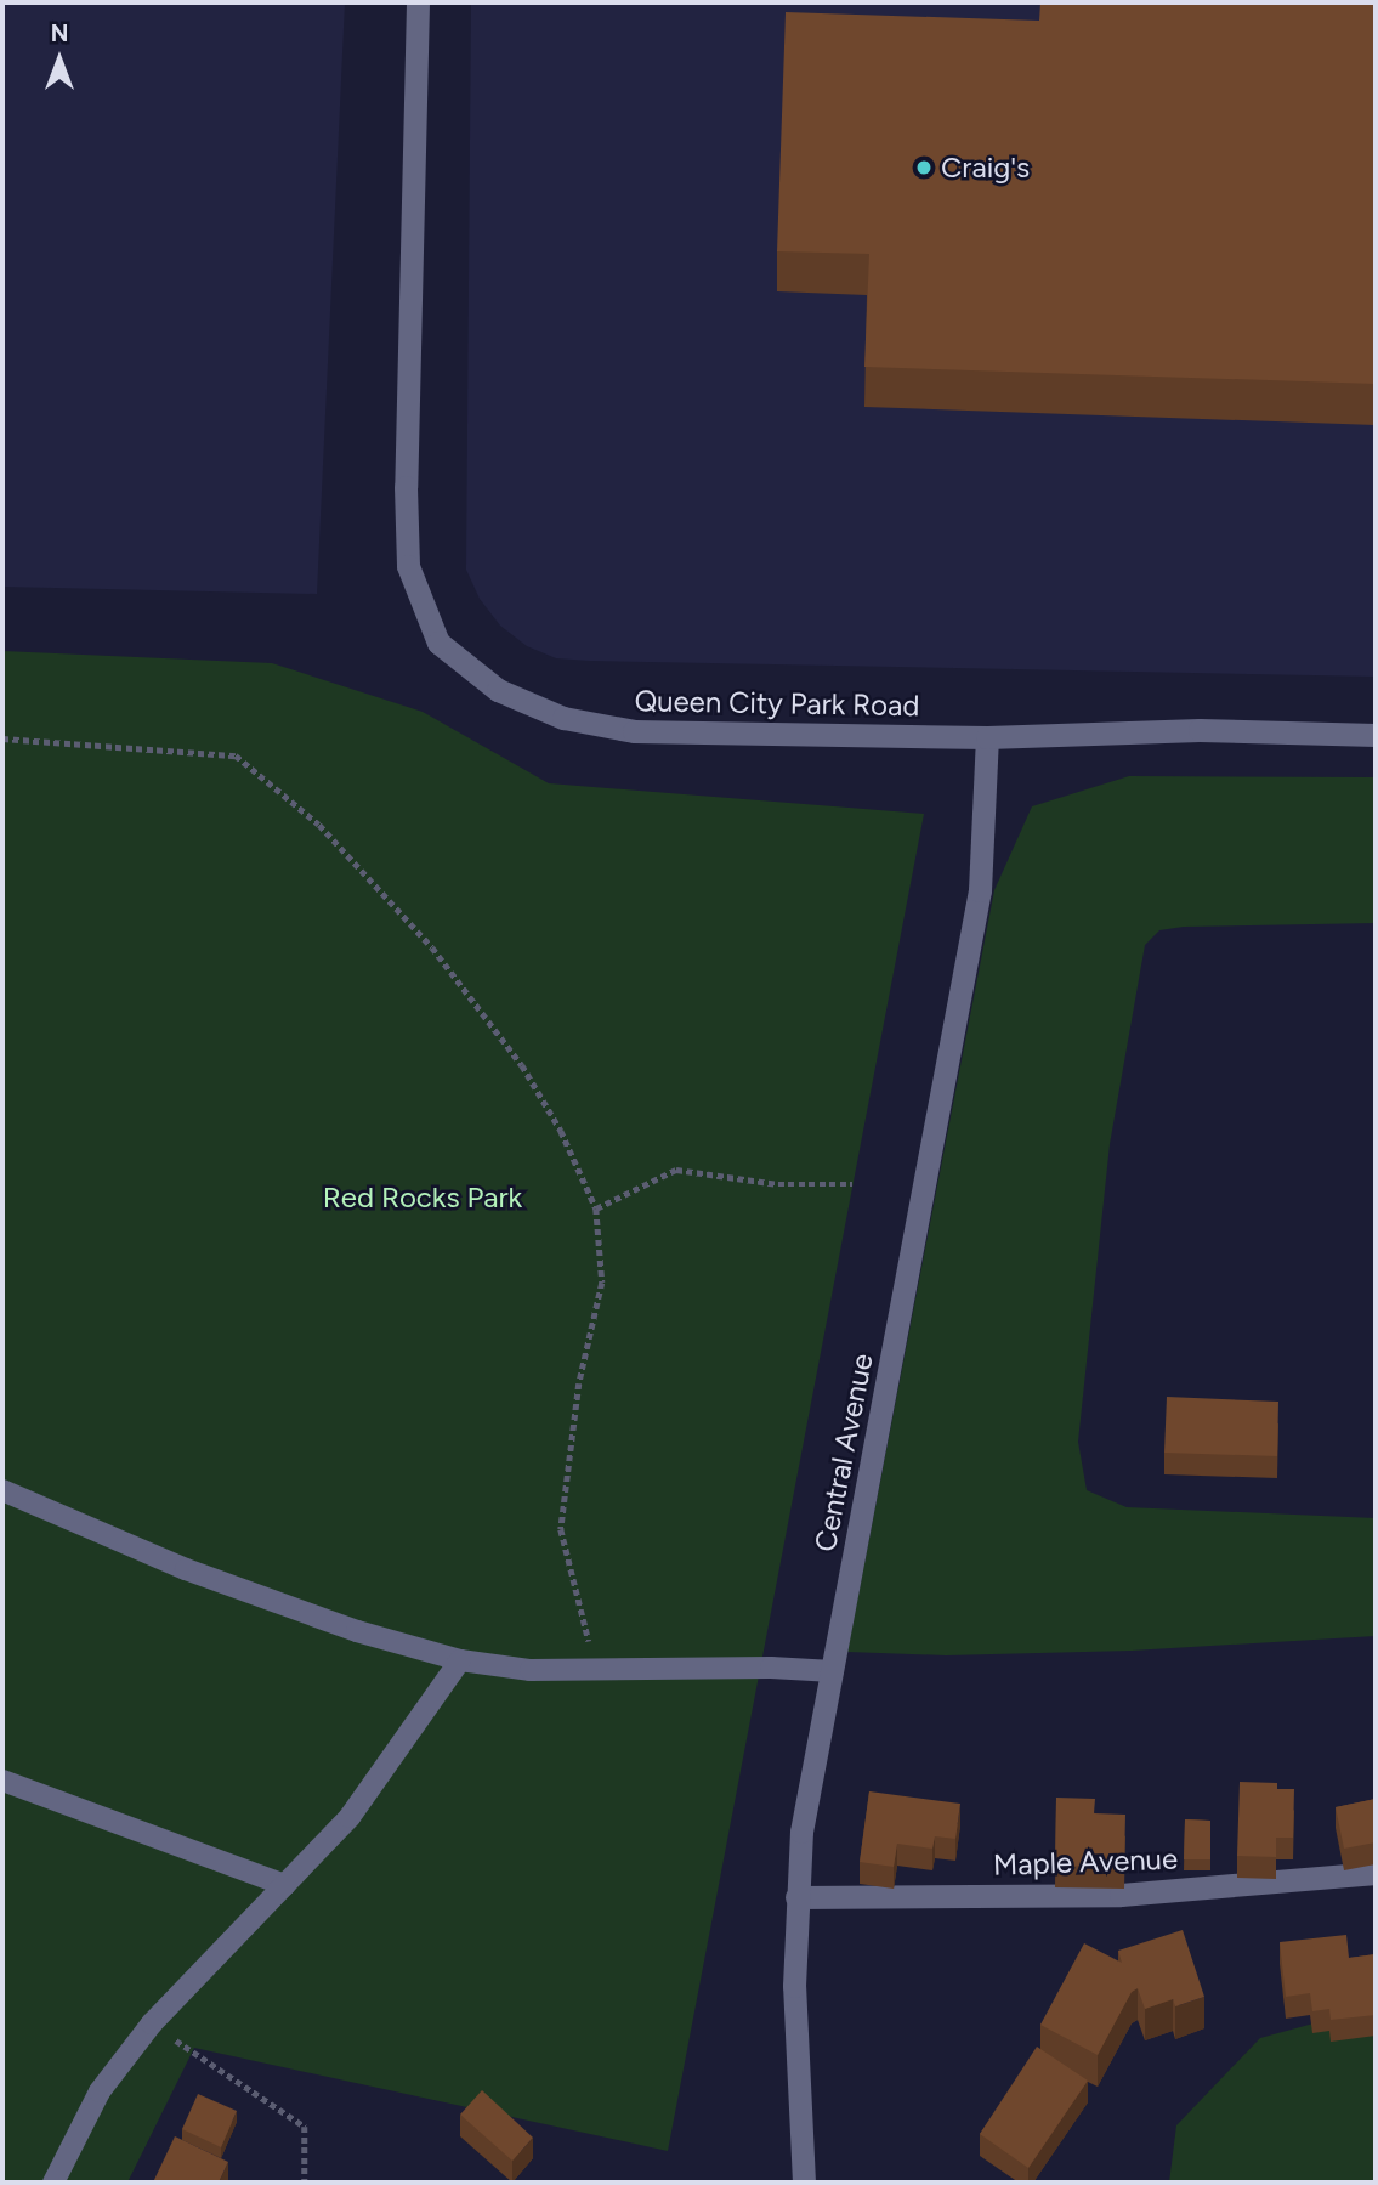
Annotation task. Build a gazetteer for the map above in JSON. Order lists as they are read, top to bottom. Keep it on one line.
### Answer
{"streets":{"street":["Queen City Park Road","Central Avenue","Maple Avenue"]},"crossings":[["Queen City Park Road","Central Avenue"],["Central Avenue","Maple Avenue"]],"parks":["Red Rocks Park"],"places":["Craig's"],"north":"top"}
